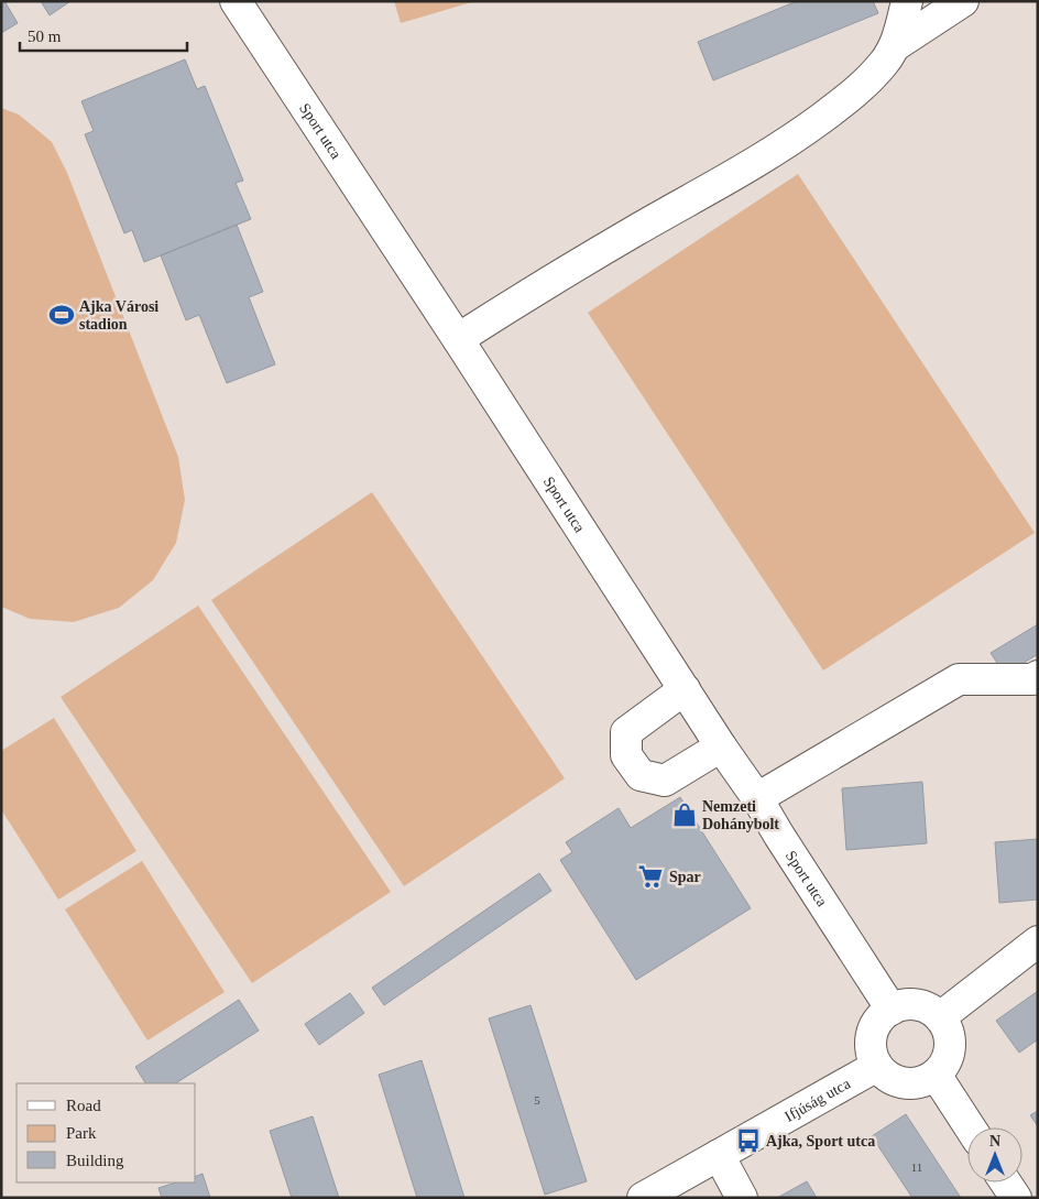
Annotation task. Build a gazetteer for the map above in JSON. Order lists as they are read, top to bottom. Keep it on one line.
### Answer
{"streets":{"street":["Sport utca","Ifjúság utca"]},"crossings":[["Sport utca","Ifjúság utca"]],"places":{"sports":["Ajka Városi stadion"],"shop":["Nemzeti Dohánybolt"],"supermarket":["Spar"],"bus stop":["Ajka, Sport utca"]},"house_numbers":["5","11"],"legend":["Road","Park","Building"],"scale_bar":"50 m","north":"top"}
